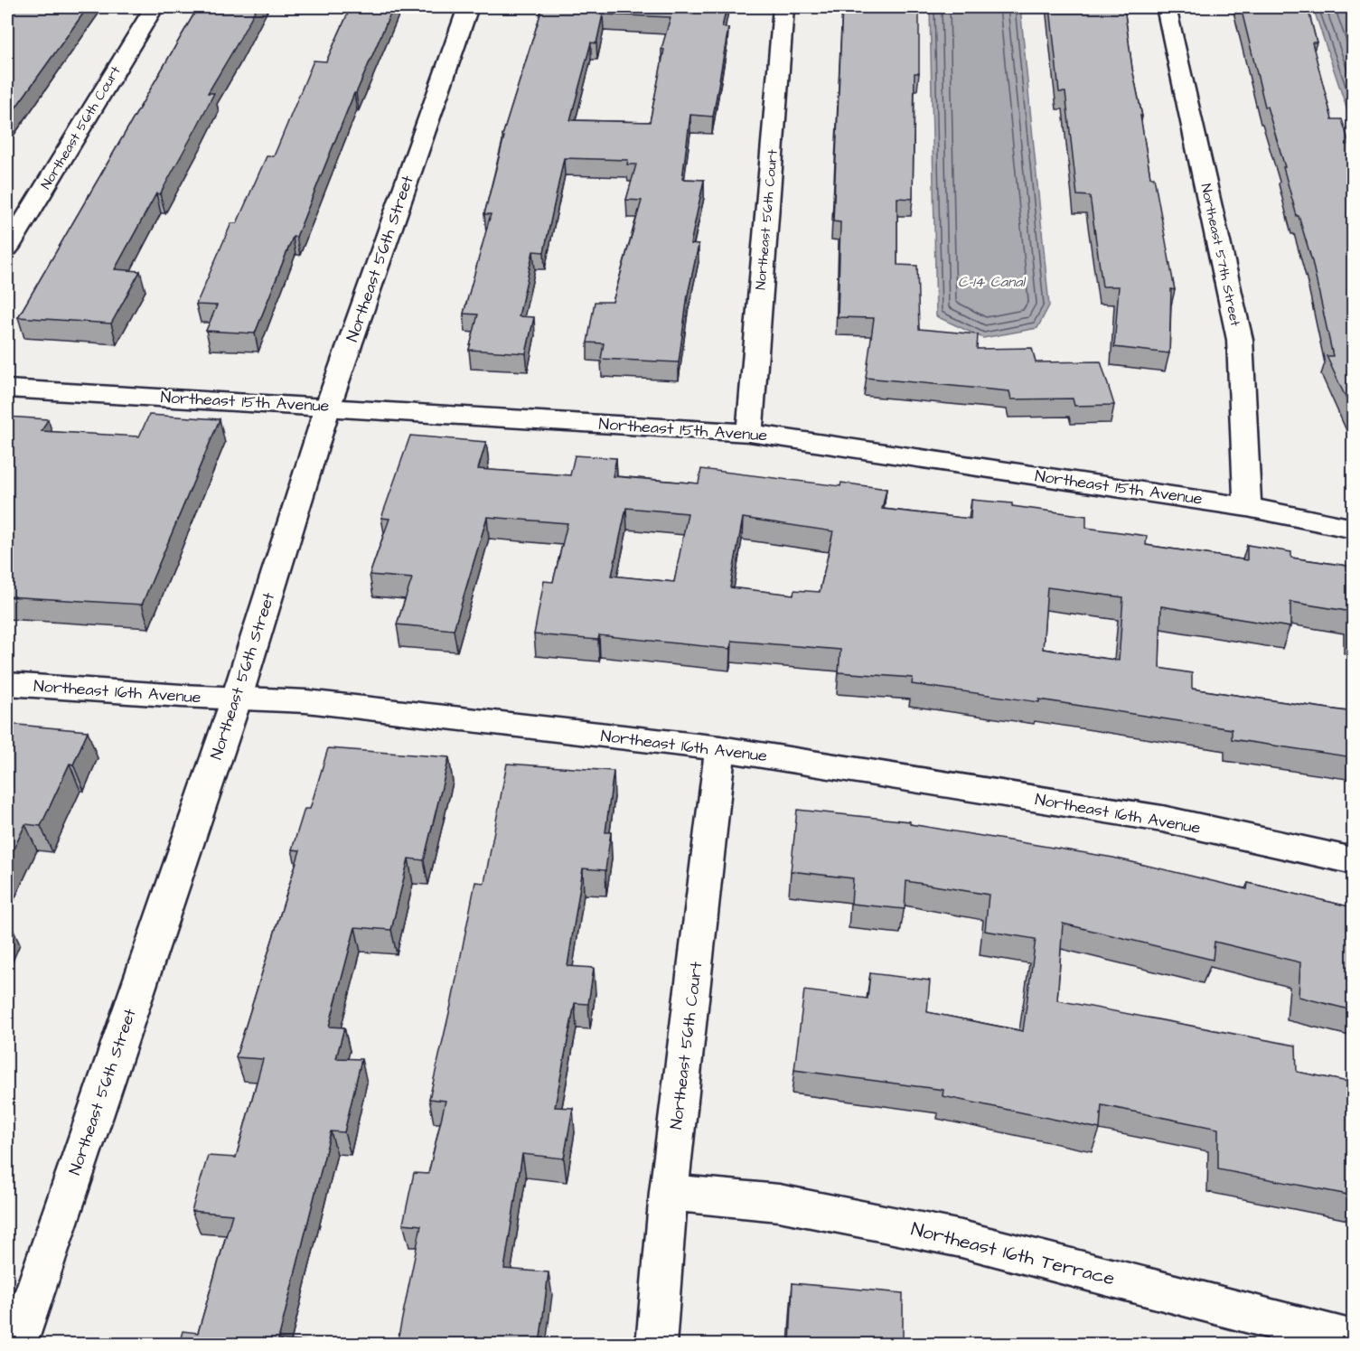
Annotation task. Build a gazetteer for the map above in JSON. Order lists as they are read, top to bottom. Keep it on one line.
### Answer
{"streets":{"street":["Northeast 56th Court","Northeast 57th Street","Northeast 56th Street","Northeast 15th Avenue","Northeast 16th Avenue","Northeast 16th Terrace"]},"crossings":[["Northeast 56th Court","Northeast 15th Avenue"],["Northeast 56th Court","Northeast 16th Avenue"],["Northeast 56th Court","Northeast 16th Terrace"],["Northeast 57th Street","Northeast 15th Avenue"],["Northeast 56th Street","Northeast 15th Avenue"],["Northeast 56th Street","Northeast 16th Avenue"]],"water":["C-14 Canal"]}
